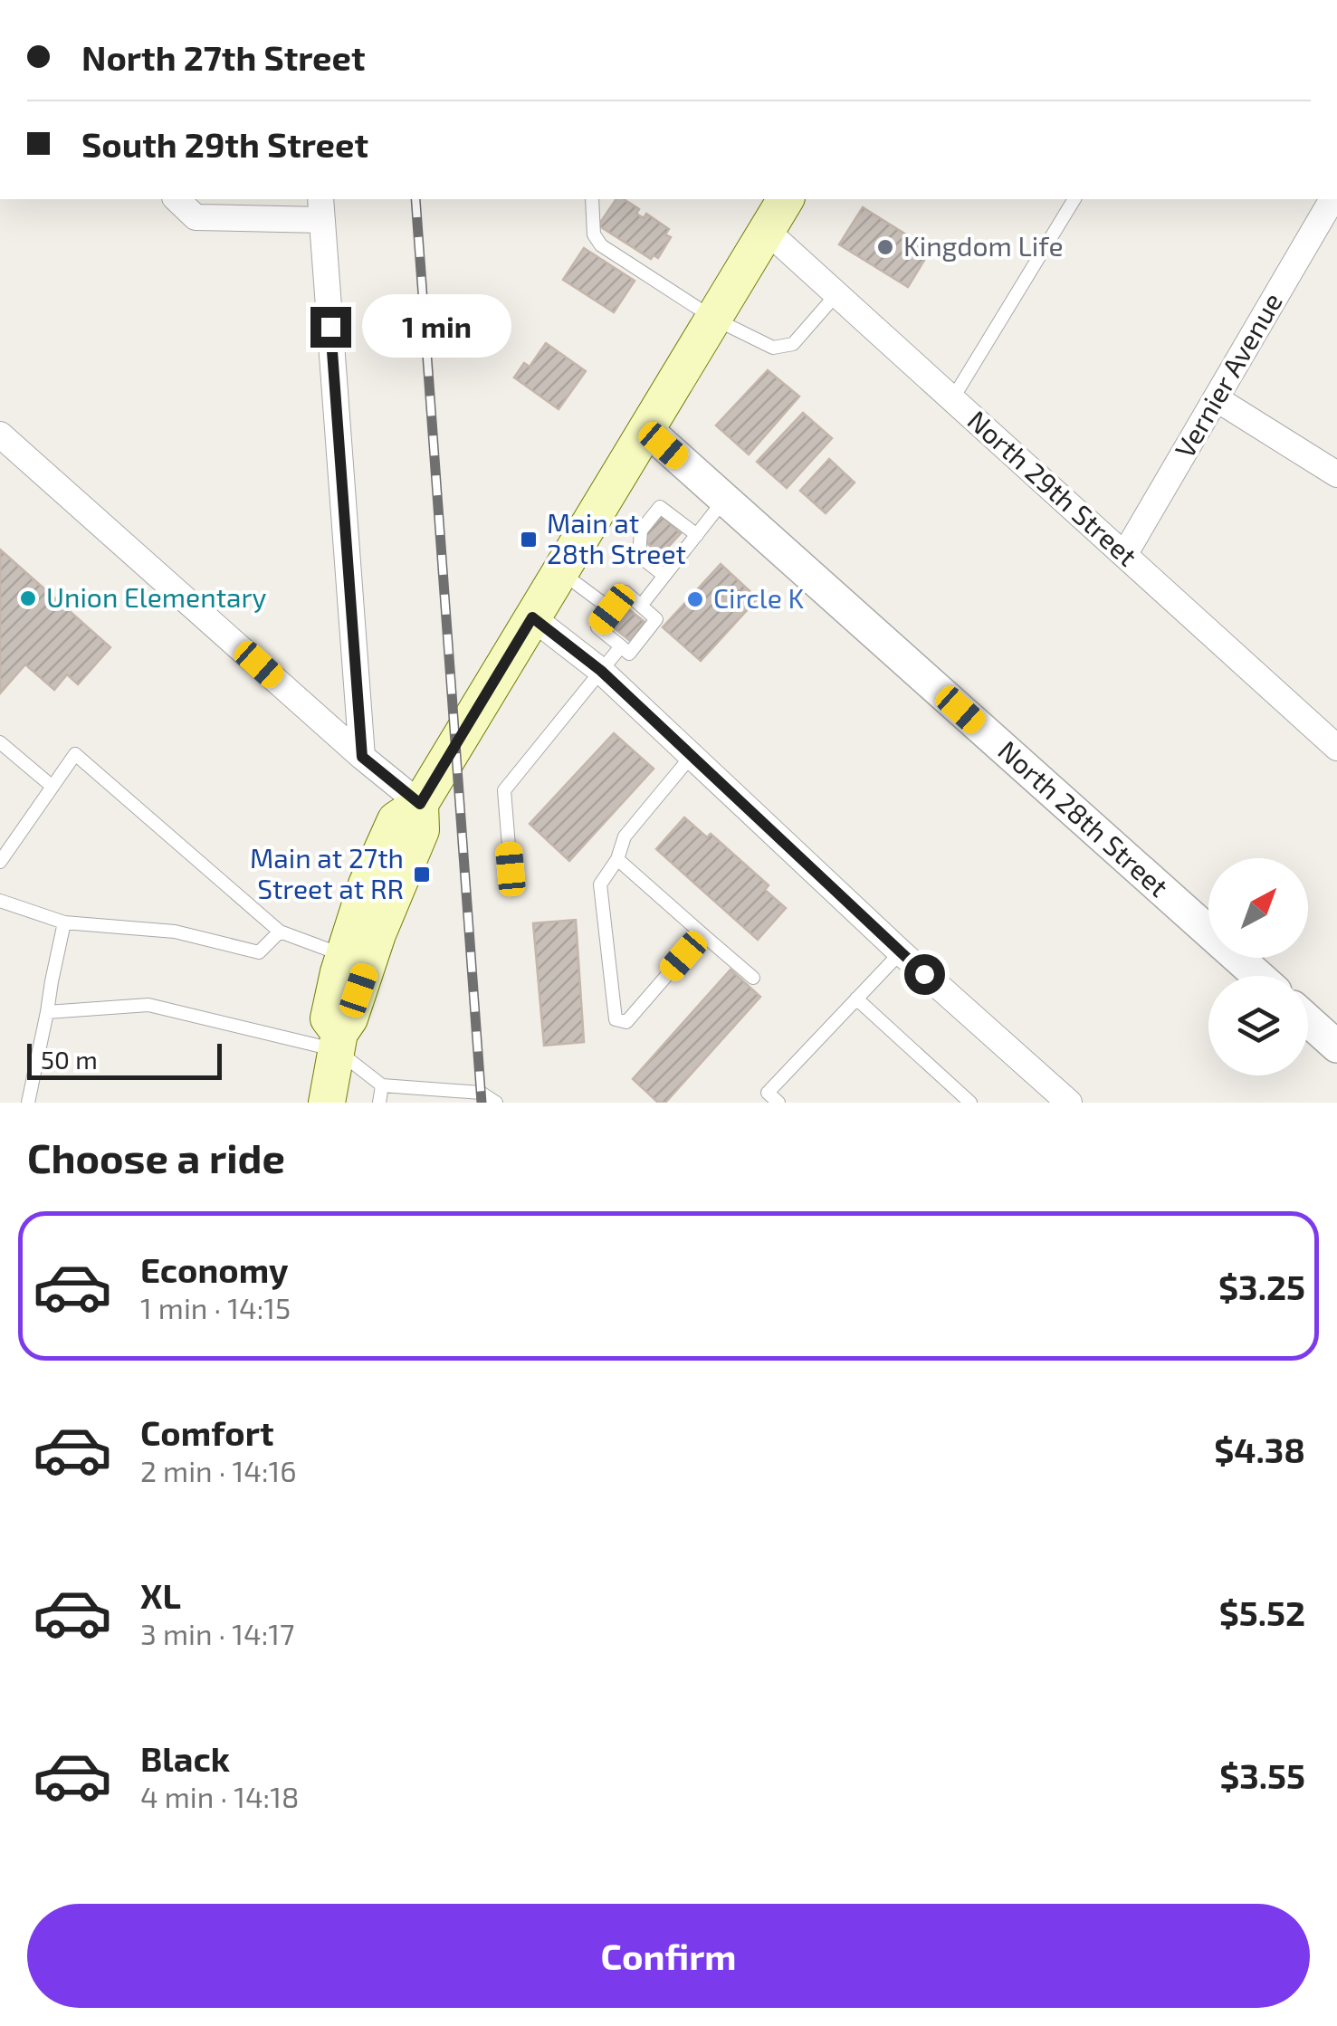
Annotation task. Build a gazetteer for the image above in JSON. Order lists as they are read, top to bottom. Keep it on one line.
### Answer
{"streets":{"street":["Vernier Avenue","North 29th Street","North 28th Street"]},"crossings":[["Vernier Avenue","North 29th Street"]],"places":{"other":["Kingdom Life","Union Elementary","Circle K"],"transit":["Main at 28th Street","Main at 27th Street at RR"]},"scale_bar":"50 m","north":"top right","page":{"banner":["North 27th Street","South 29th Street"],"bubble":"1 min","scale":"50 m","heading":"Choose a ride","list":[{"name":"Economy","note":"1 min · 14:15","value":"$3.25"},{"name":"Comfort","note":"2 min · 14:16","value":"$4.38"},{"name":"XL","note":"3 min · 14:17","value":"$5.52"},{"name":"Black","note":"4 min · 14:18","value":"$3.55"}],"buttons":"Confirm"}}
